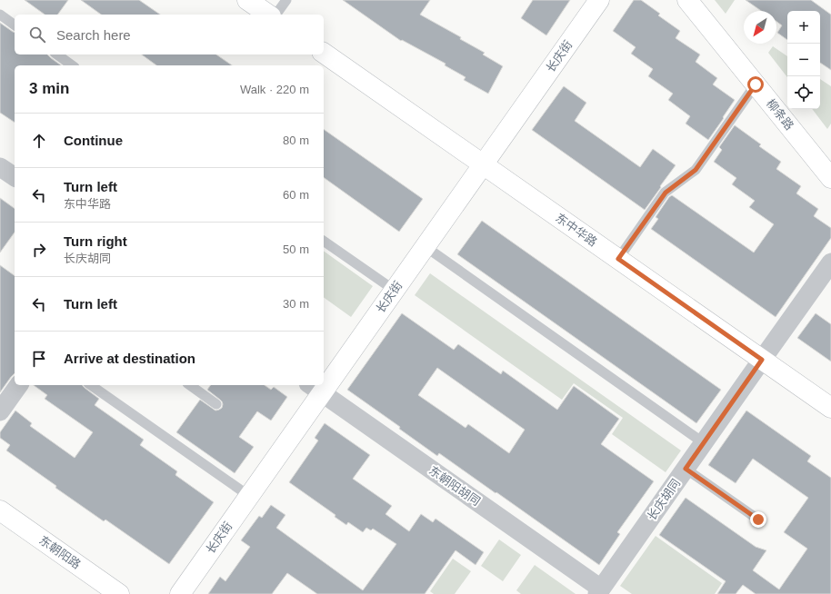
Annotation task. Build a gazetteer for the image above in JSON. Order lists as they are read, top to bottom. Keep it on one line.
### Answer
{"streets":{"street":["长庆街","柳条路","东中华路","东朝阳胡同","长庆胡同","东朝阳路"]},"crossings":[["长庆街","东中华路"],["长庆街","东朝阳胡同"],["东中华路","长庆胡同"],["东朝阳胡同","长庆胡同"]],"north":"bottom left","page":{"map_buttons":["+","−"],"search":"Search here","heading":["3 min","Walk · 220 m"],"list":[["Continue","80 m"],["Turn left","东中华路","60 m"],["Turn right","长庆胡同","50 m"],["Turn left","30 m"],"Arrive at destination"]}}
